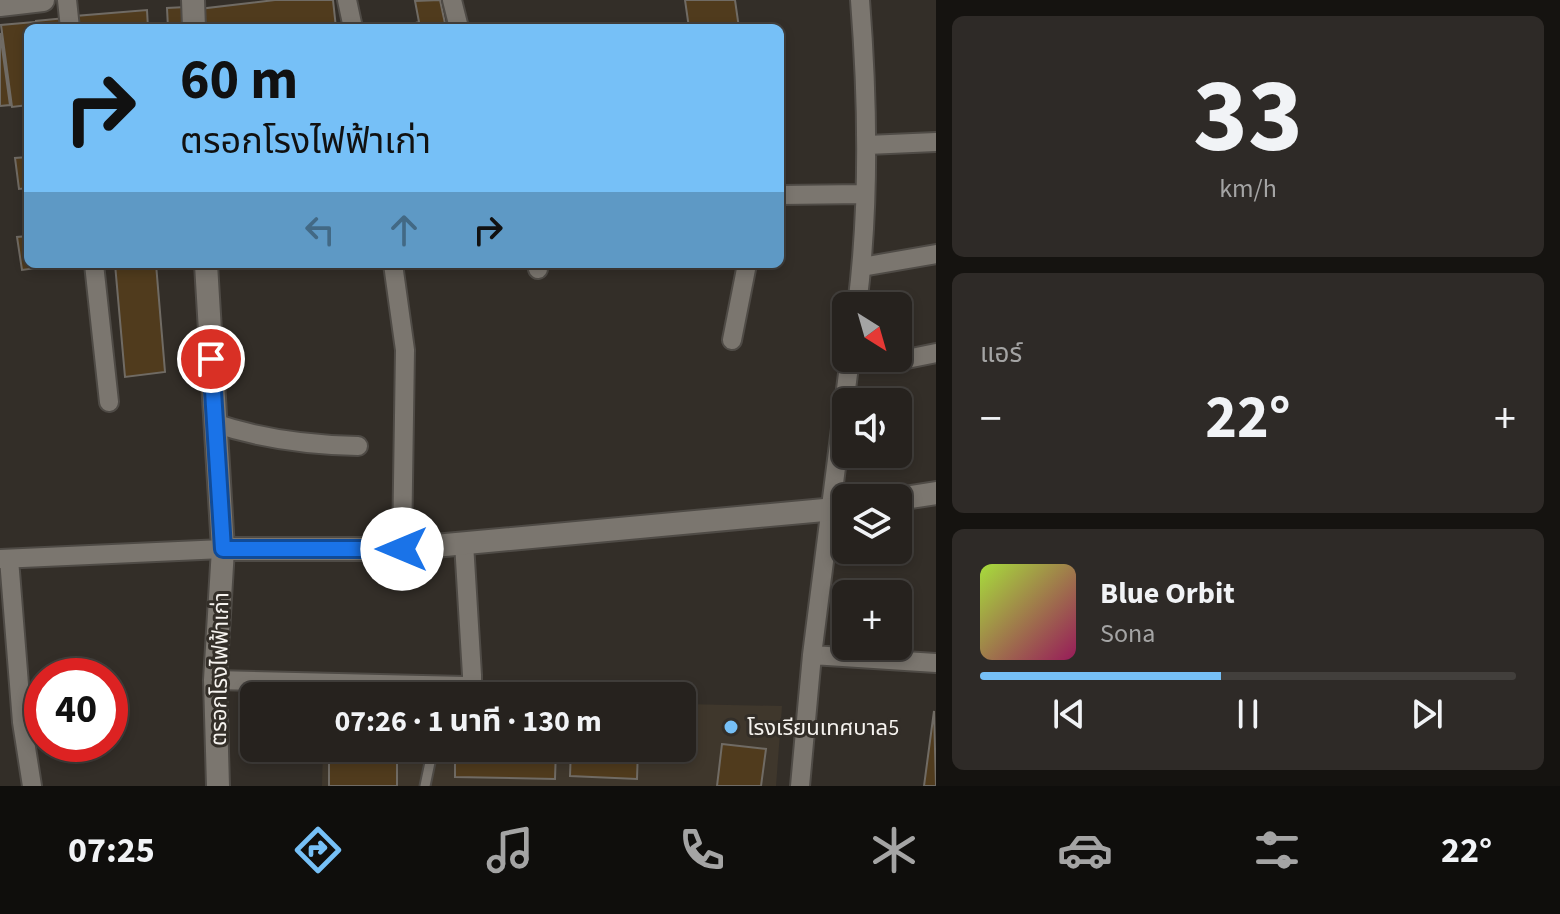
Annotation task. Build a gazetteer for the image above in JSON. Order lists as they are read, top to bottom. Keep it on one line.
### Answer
{"streets":{"street":["ตรอกโรงไฟฟ้าเก่า"]},"places":["โรงเรียนเทศบาล5"],"north":"bottom right","page":{"tile":[["33","km/h"],"แอร์"],"turn":["60 m","ตรอกโรงไฟฟ้าเก่า"],"map_buttons":"+","heat":["−","22°","+"],"song":["Blue Orbit","Sona"],"limit":"40","trip":"07:26 · 1 นาที · 130 m","tabs":["07:25","22°"]}}
